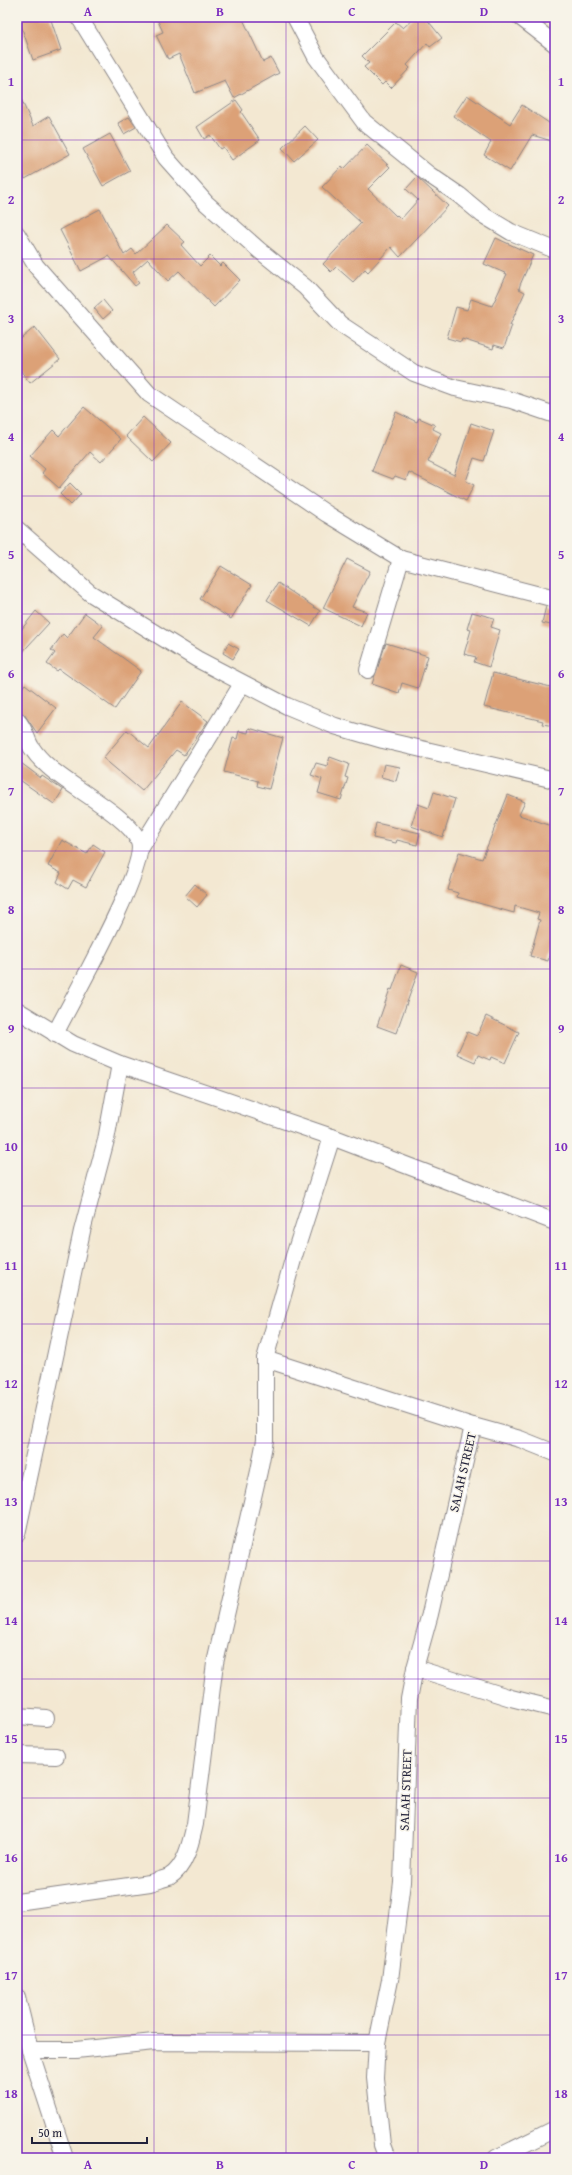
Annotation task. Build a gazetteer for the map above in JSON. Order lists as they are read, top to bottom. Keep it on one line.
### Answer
{"streets":{"street":["SALAH STREET"]},"scale_bar":"50 m","grid":{"columns":["A","B","C","D"],"rows":["1","2","3","4","5","6","7","8","9","10","11","12","13","14","15","16","17","18"]}}
